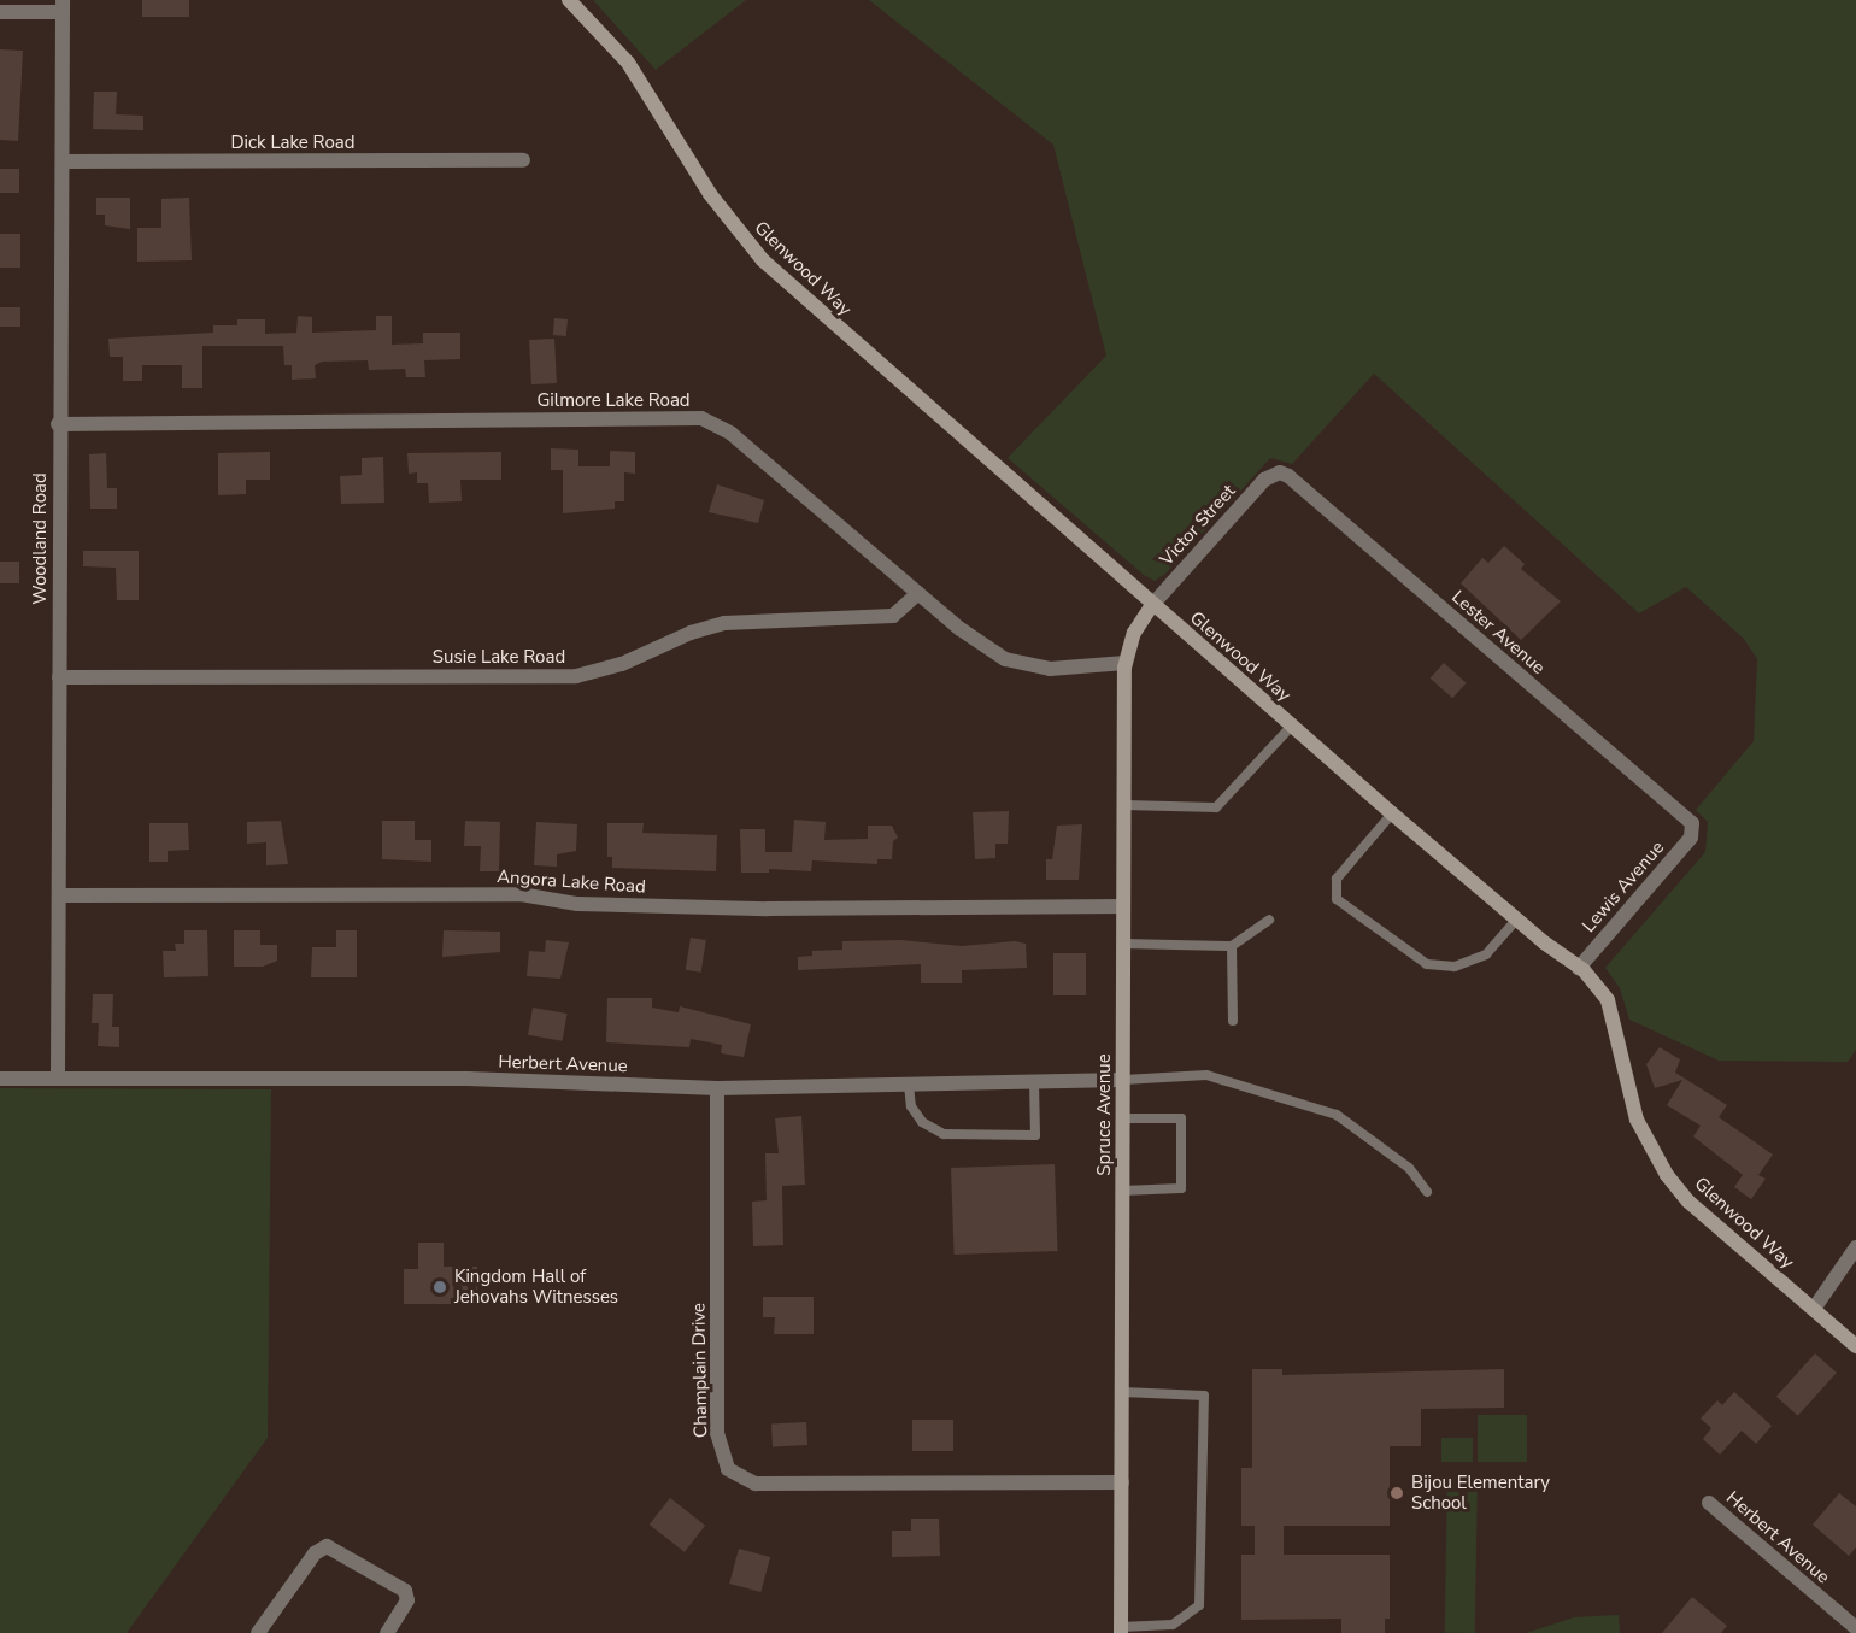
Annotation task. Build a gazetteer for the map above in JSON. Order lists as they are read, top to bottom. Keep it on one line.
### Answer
{"streets":{"street":["Dick Lake Road","Glenwood Way","Gilmore Lake Road","Victor Street","Woodland Road","Lester Avenue","Susie Lake Road","Angora Lake Road","Lewis Avenue","Herbert Avenue","Spruce Avenue","Champlain Drive"]},"crossings":[["Dick Lake Road","Woodland Road"],["Glenwood Way","Victor Street"],["Glenwood Way","Lewis Avenue"],["Glenwood Way","Spruce Avenue"],["Gilmore Lake Road","Woodland Road"],["Gilmore Lake Road","Susie Lake Road"],["Gilmore Lake Road","Spruce Avenue"],["Victor Street","Lester Avenue"],["Victor Street","Spruce Avenue"],["Woodland Road","Susie Lake Road"],["Woodland Road","Angora Lake Road"],["Woodland Road","Herbert Avenue"],["Lester Avenue","Lewis Avenue"],["Angora Lake Road","Spruce Avenue"],["Herbert Avenue","Spruce Avenue"],["Herbert Avenue","Champlain Drive"],["Spruce Avenue","Champlain Drive"]],"places":["Kingdom Hall of Jehovahs Witnesses","Bijou Elementary School"]}
